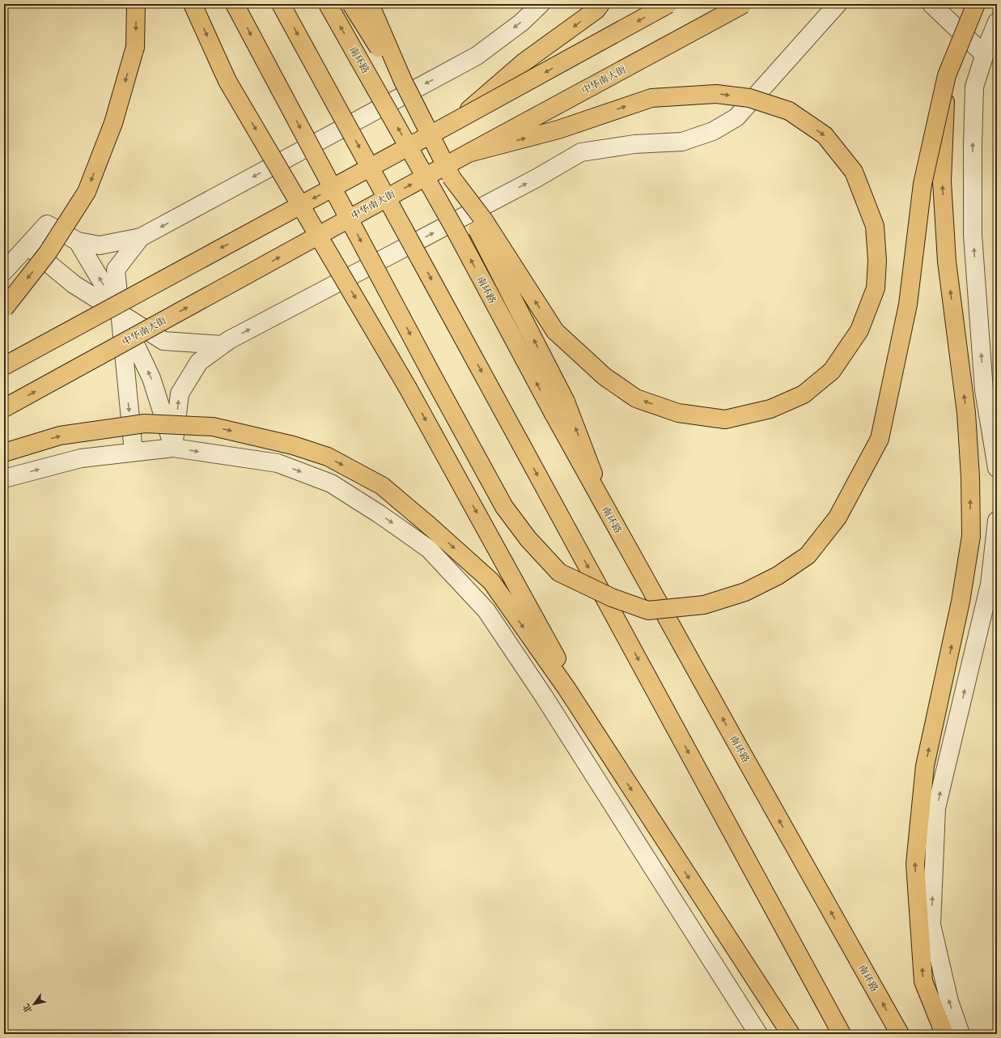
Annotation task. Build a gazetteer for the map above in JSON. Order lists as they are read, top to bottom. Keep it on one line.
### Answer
{"streets":{"main road":["南环路","中华南大街"]},"north":"bottom left"}
